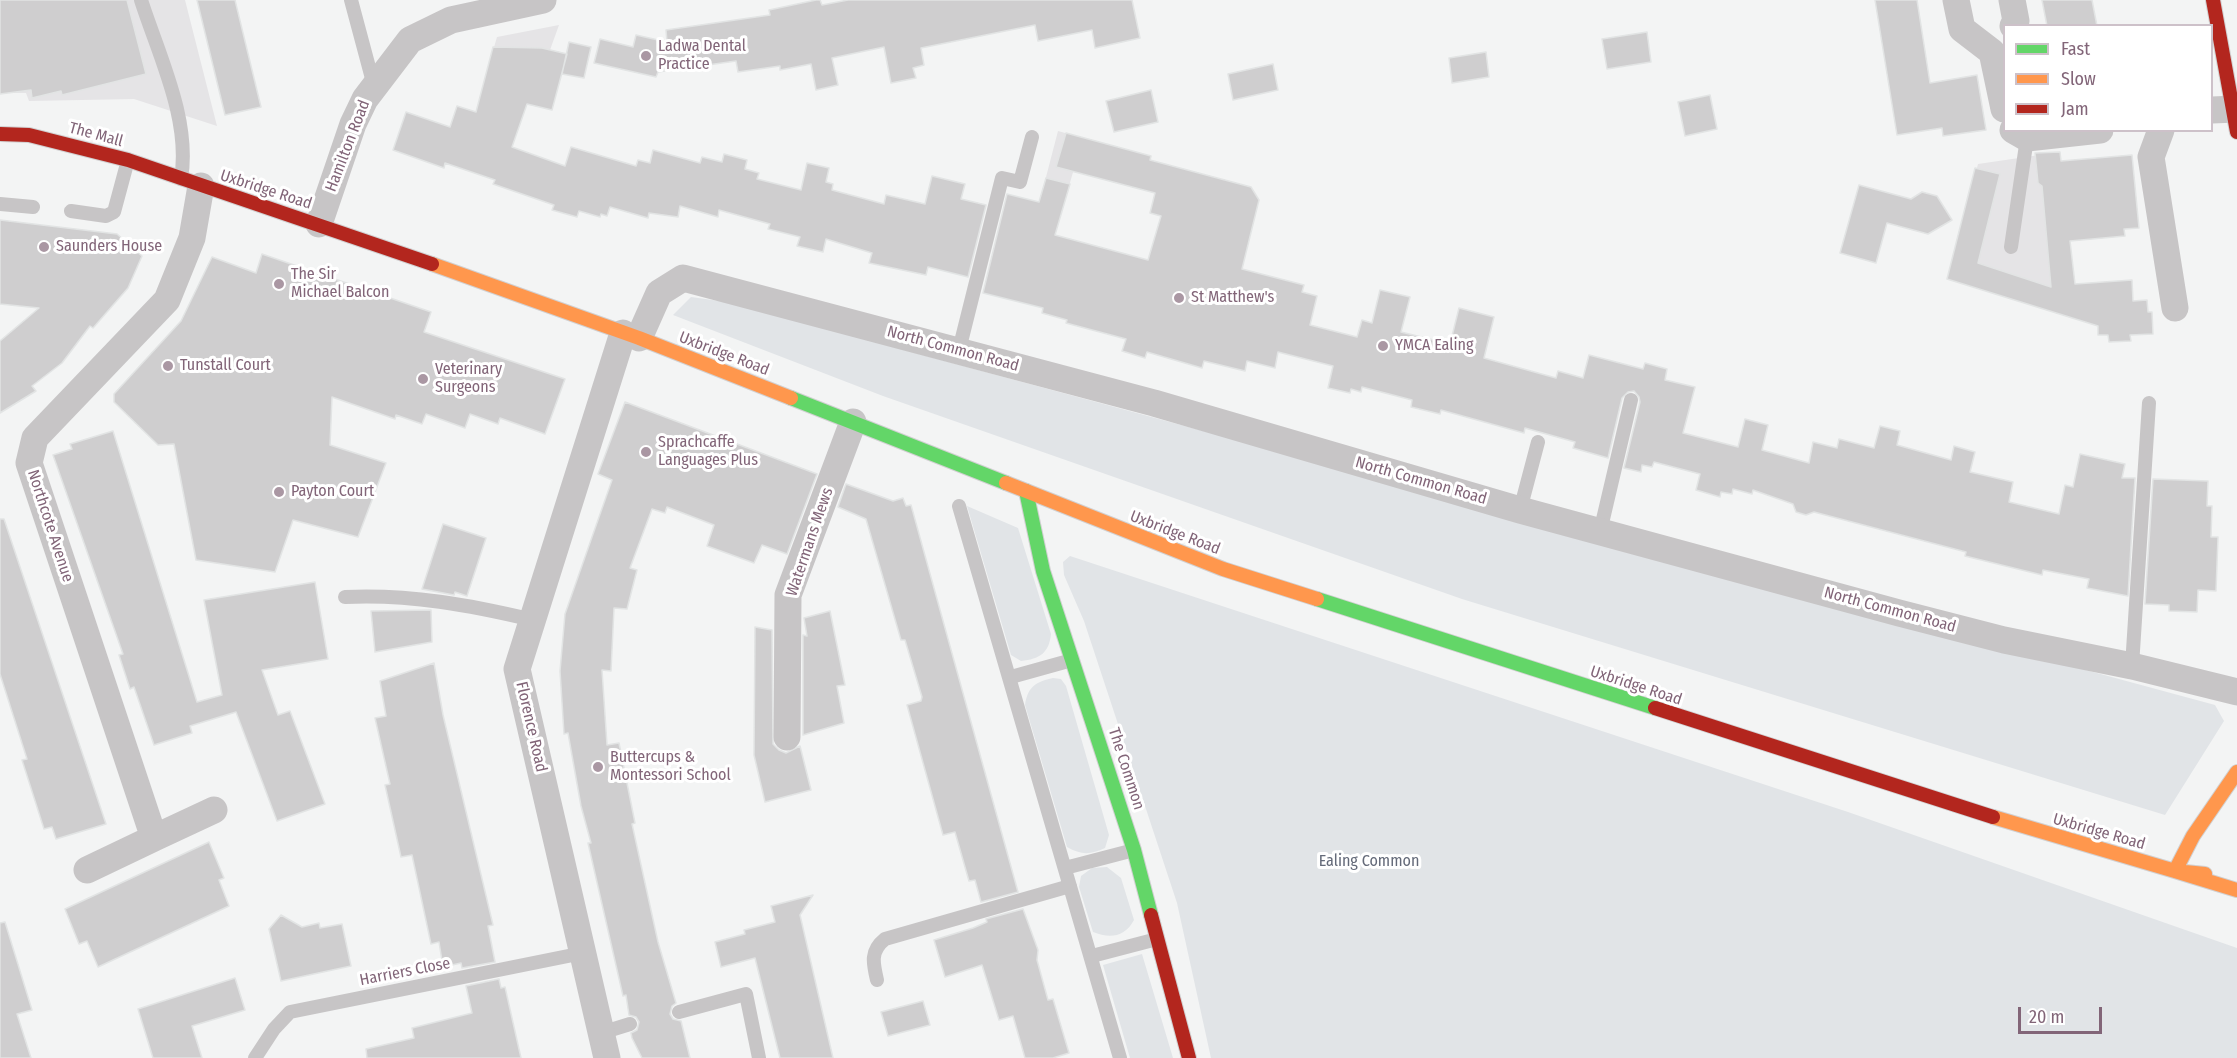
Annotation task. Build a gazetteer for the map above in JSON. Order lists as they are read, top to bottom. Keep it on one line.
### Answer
{"streets":{"main road":["The Mall","Uxbridge Road","The Common"],"street":["Hamilton Road","North Common Road","Northcote Avenue","Watermans Mews","Florence Road"],"lane":["Harriers Close"]},"crossings":[["The Mall","Uxbridge Road"],["The Mall","Northcote Avenue"],["Hamilton Road","Uxbridge Road"],["Uxbridge Road","North Common Road"],["Uxbridge Road","Northcote Avenue"],["Uxbridge Road","Watermans Mews"],["Uxbridge Road","Florence Road"],["Uxbridge Road","The Common"],["North Common Road","Florence Road"],["Florence Road","Harriers Close"]],"parks":["Ealing Common"],"places":["Ladwa Dental Practice","Saunders House","The Sir Michael Balcon","St Matthew's","YMCA Ealing","Tunstall Court","Veterinary Surgeons","Sprachcaffe Languages Plus","Payton Court","Buttercups & Montessori School"],"legend":["Fast","Slow","Jam"],"scale_bar":"20 m"}
